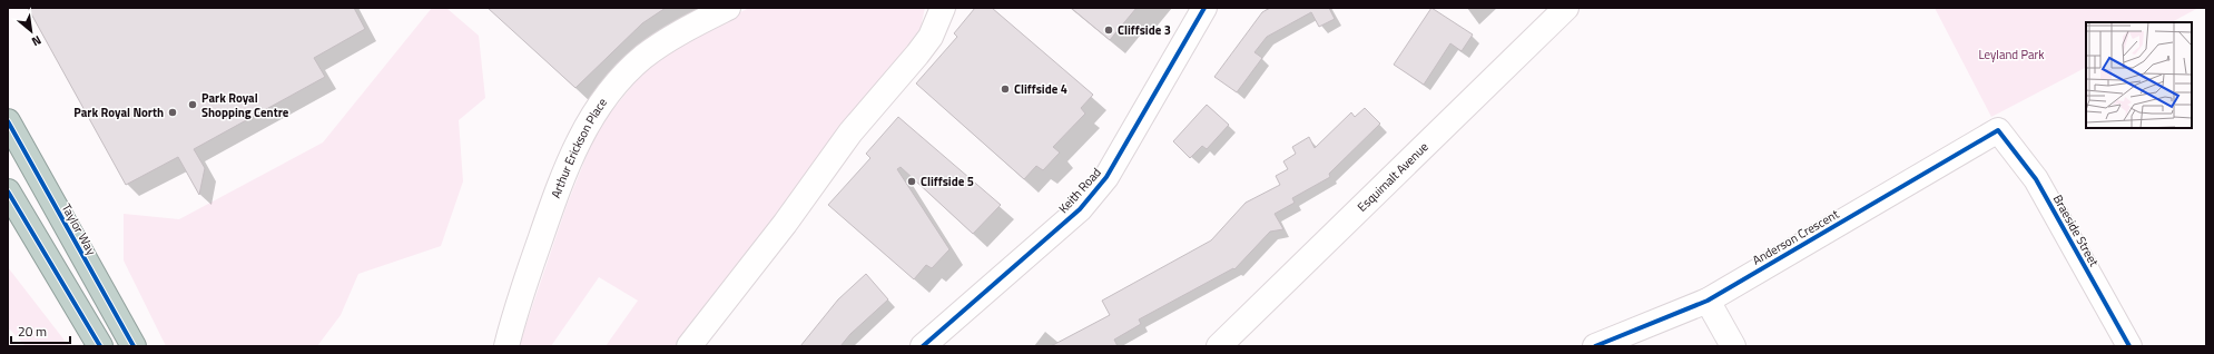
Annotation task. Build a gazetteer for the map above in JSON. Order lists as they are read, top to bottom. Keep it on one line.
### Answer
{"streets":{"highway":["Taylor Way"],"street":["Arthur Erickson Place","Esquimalt Avenue","Keith Road","Braeside Street","Anderson Crescent"]},"crossings":[["Braeside Street","Anderson Crescent"]],"parks":["Leyland Park"],"places":["Cliffside 3","Cliffside 4","Park Royal Shopping Centre","Park Royal North","Cliffside 5"],"scale_bar":"20 m","north":"bottom right"}
